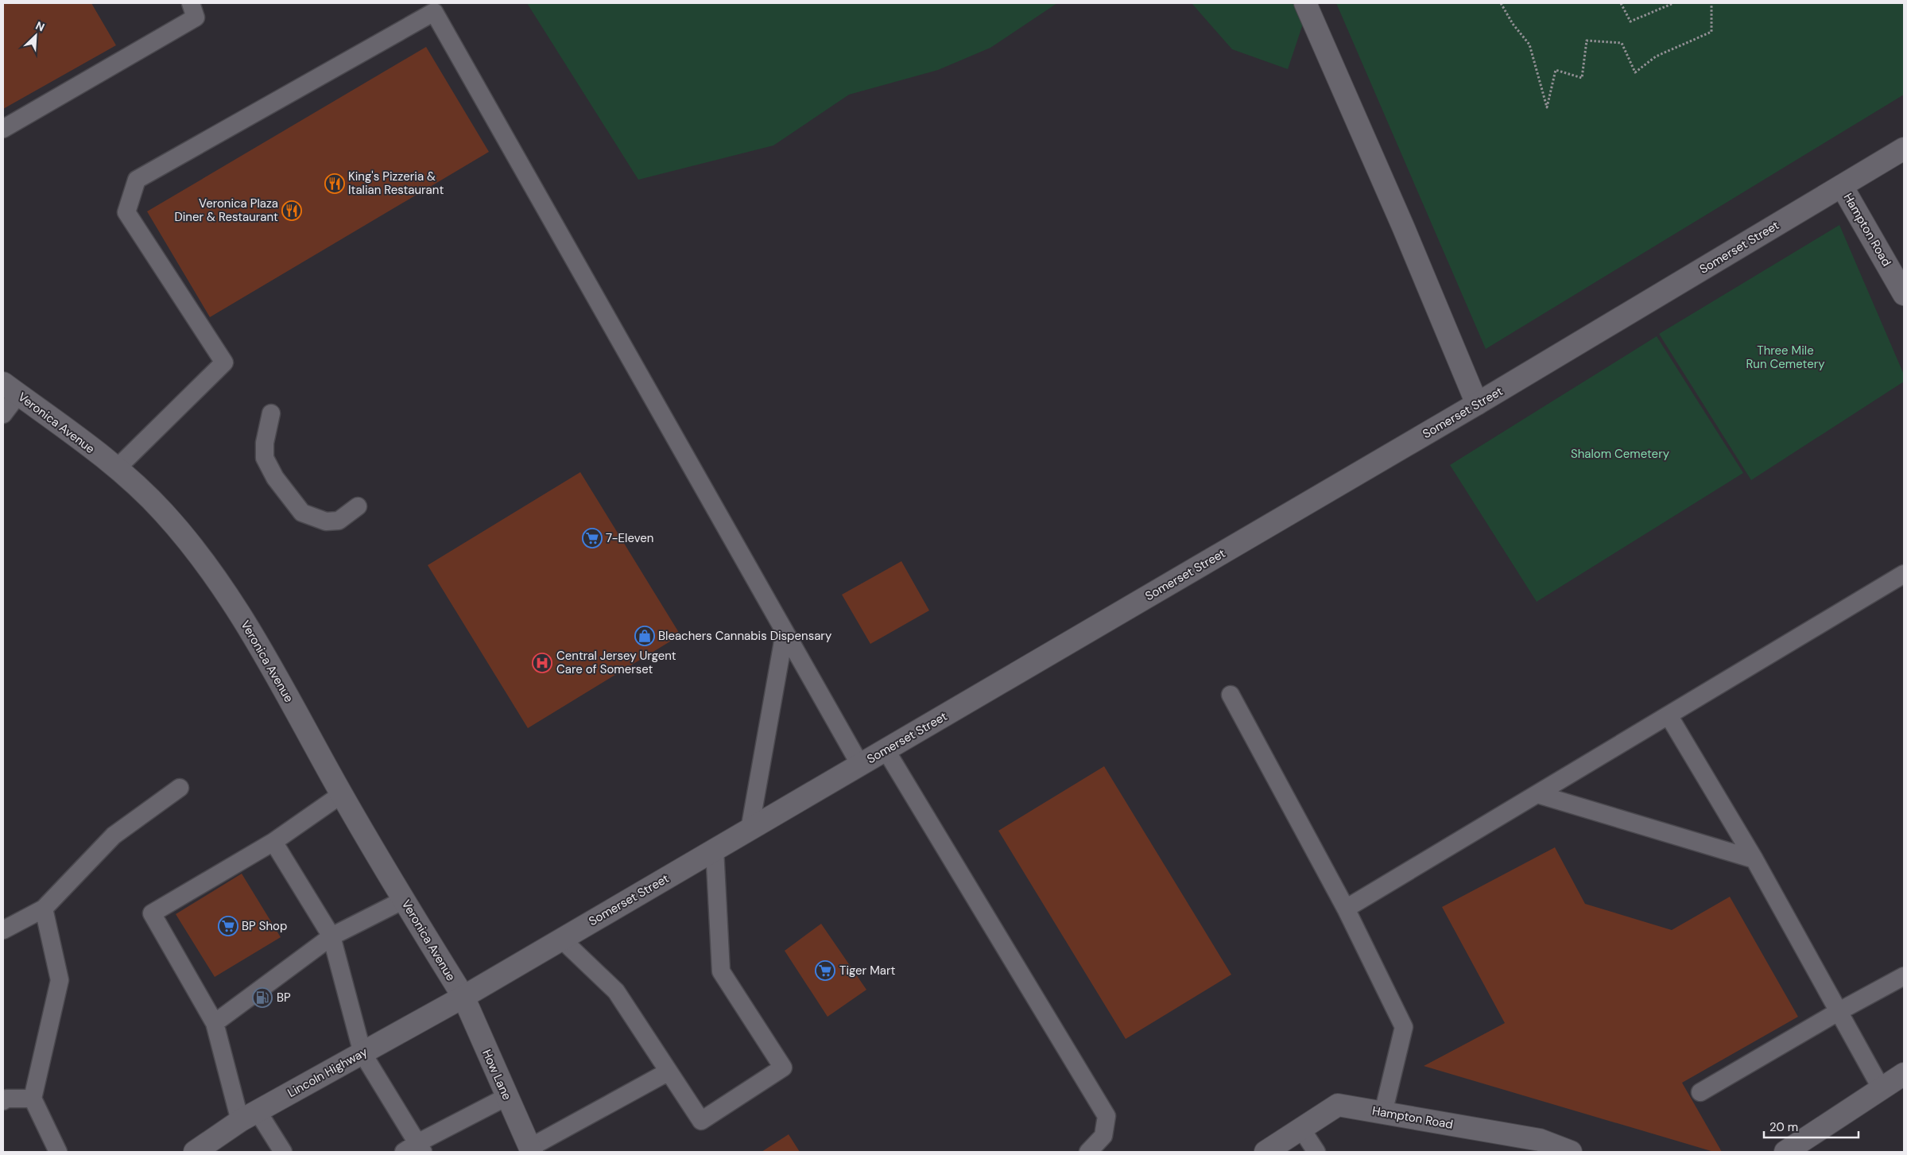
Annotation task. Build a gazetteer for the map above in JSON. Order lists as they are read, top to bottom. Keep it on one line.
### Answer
{"streets":{"main road":["Hampton Road","Somerset Street","Veronica Avenue","Lincoln Highway","How Lane"]},"crossings":[["Hampton Road","Somerset Street"],["Somerset Street","Veronica Avenue"],["Somerset Street","Lincoln Highway"],["Somerset Street","How Lane"],["Veronica Avenue","Lincoln Highway"],["Veronica Avenue","How Lane"],["Lincoln Highway","How Lane"]],"parks":["Three Mile Run Cemetery","Shalom Cemetery"],"places":{"restaurant":["King's Pizzeria & Italian Restaurant","Veronica Plaza Diner & Restaurant"],"supermarket":["7-Eleven","BP Shop","Tiger Mart"],"shop":["Bleachers Cannabis Dispensary"],"hospital":["Central Jersey Urgent Care of Somerset"],"fuel station":["BP"]},"scale_bar":"20 m","north":"top right"}
